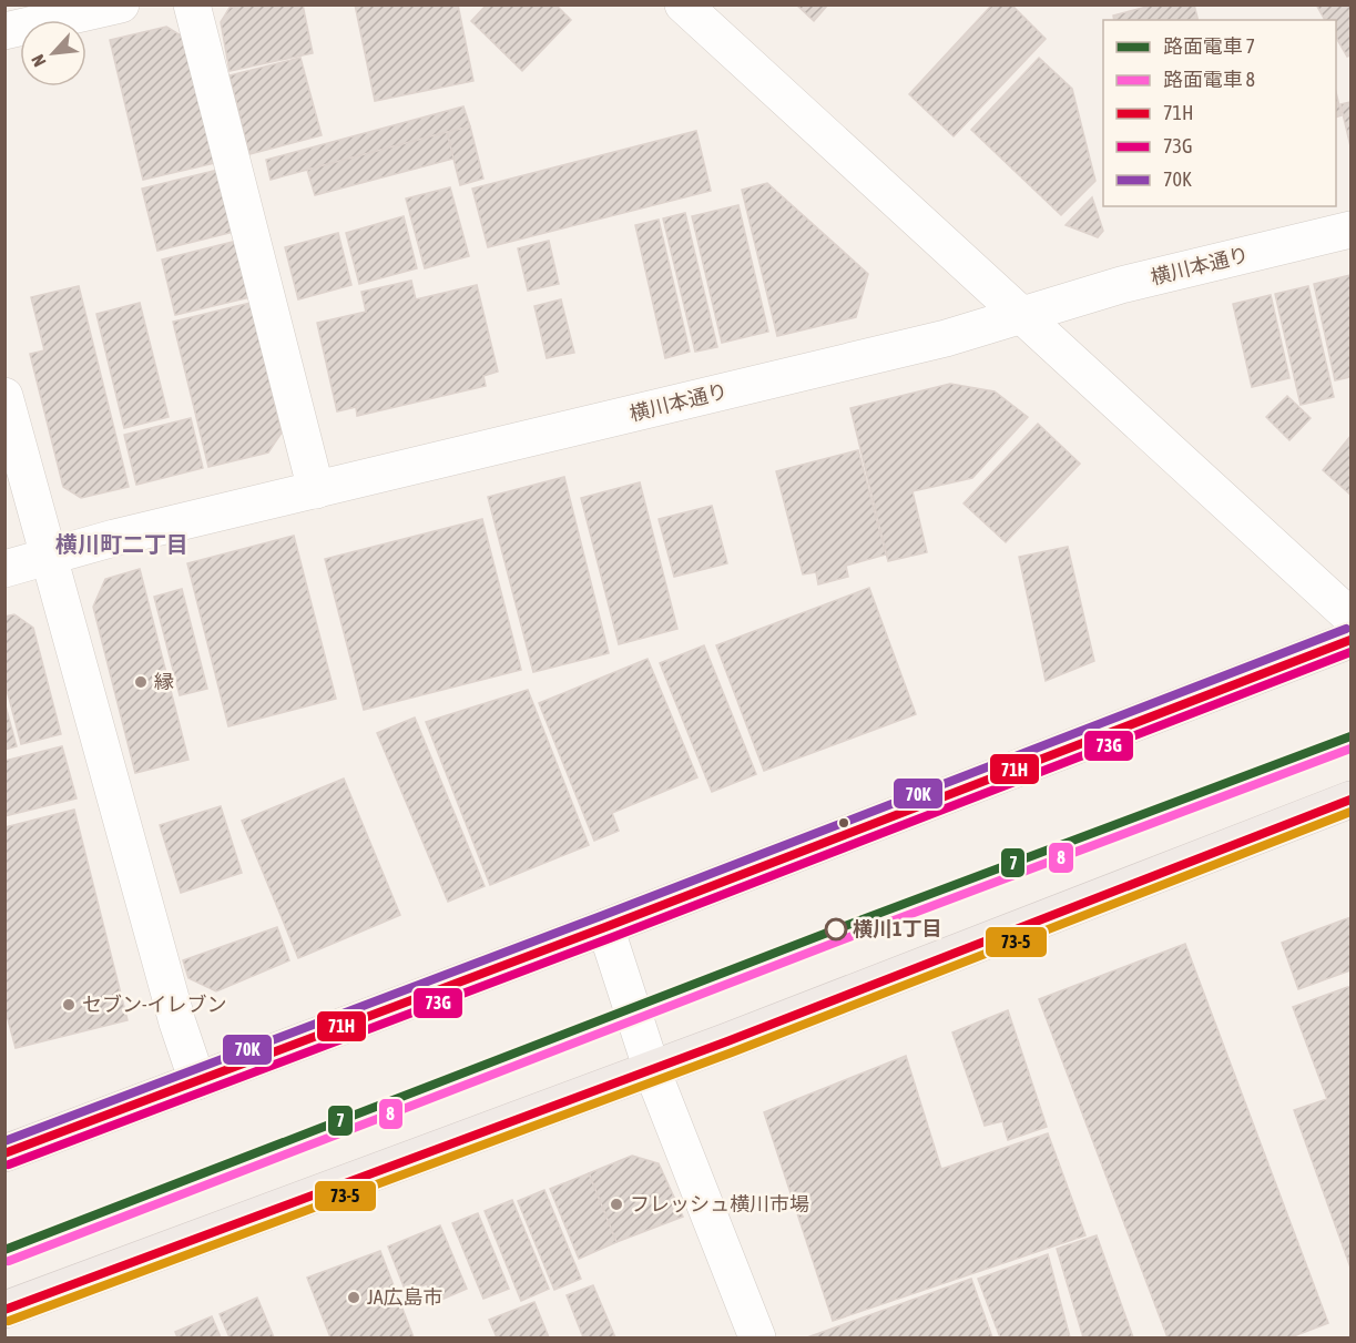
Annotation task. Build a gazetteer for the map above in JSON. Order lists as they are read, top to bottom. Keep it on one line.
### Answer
{"streets":{"street":["横川本通り"]},"districts":["横川町二丁目"],"places":["縁","横川1丁目","セブン-イレブン","フレッシュ横川市場","JA広島市"],"lines":["transit line 70K","transit line 71H","transit line 73G","tram line 7","tram line 8","transit line 73-5"],"legend":["路面電車 7","路面電車 8","71H","73G","70K"],"north":"bottom left"}
